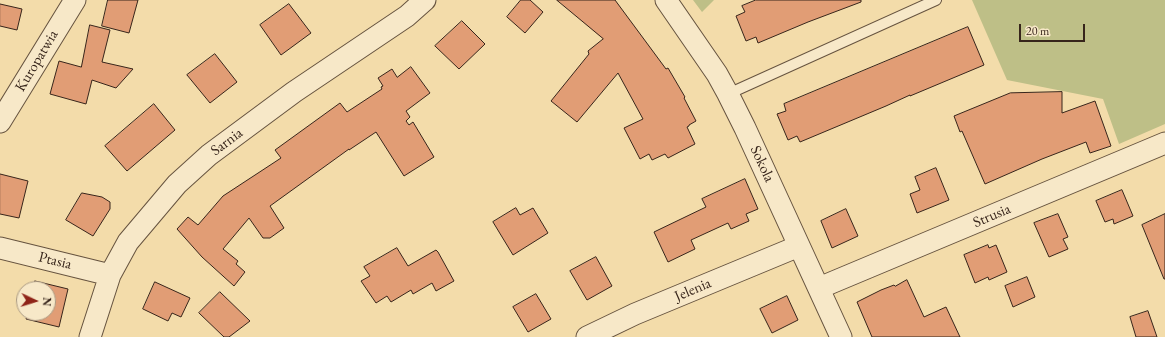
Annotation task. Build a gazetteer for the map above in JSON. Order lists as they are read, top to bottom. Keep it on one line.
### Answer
{"streets":{"street":["Kuropatwia","Sarnia","Sokola","Strusia","Ptasia","Jelenia"]},"crossings":[["Sarnia","Ptasia"],["Sokola","Strusia"],["Sokola","Jelenia"]],"scale_bar":"20 m","north":"right"}
